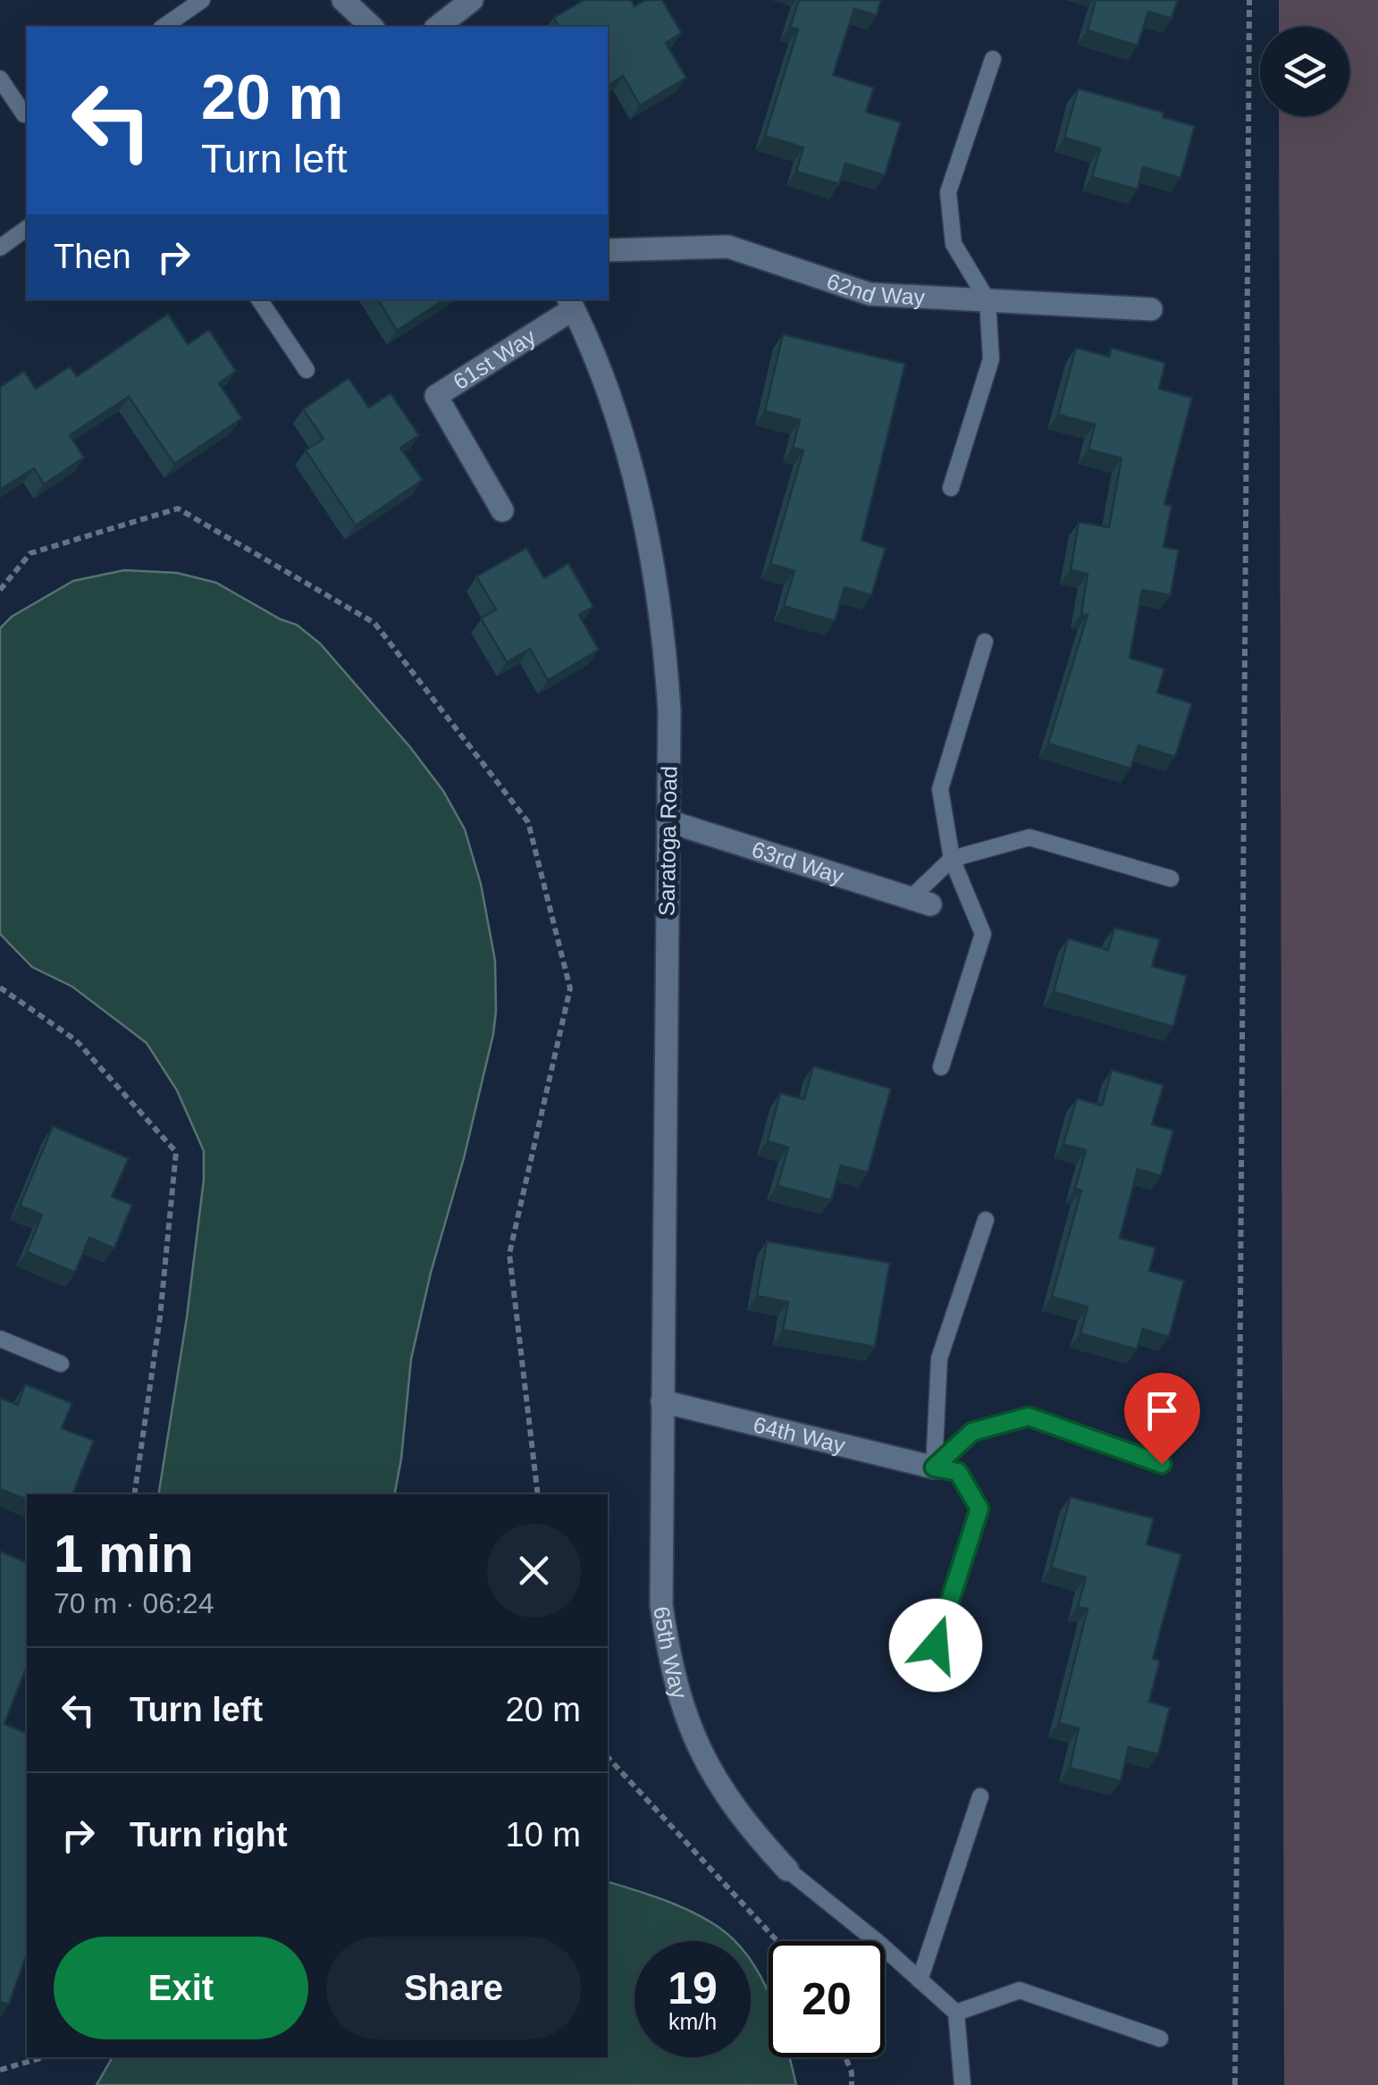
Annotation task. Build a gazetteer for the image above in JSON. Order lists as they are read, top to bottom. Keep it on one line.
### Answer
{"streets":{"street":["62nd Way","61st Way","Saratoga Road","63rd Way","64th Way","65th Way"]},"crossings":[["61st Way","Saratoga Road"],["Saratoga Road","63rd Way"],["Saratoga Road","64th Way"],["Saratoga Road","65th Way"],["64th Way","65th Way"]],"page":{"turn":["20 m","Turn left"],"then":"Then","heading":["1 min","70 m · 06:24"],"list":[{"name":"Turn left","value":"20 m"},{"name":"Turn right","value":"10 m"}],"buttons":["Exit","Share"],"speed":"19 km/h","limit":"20"}}
